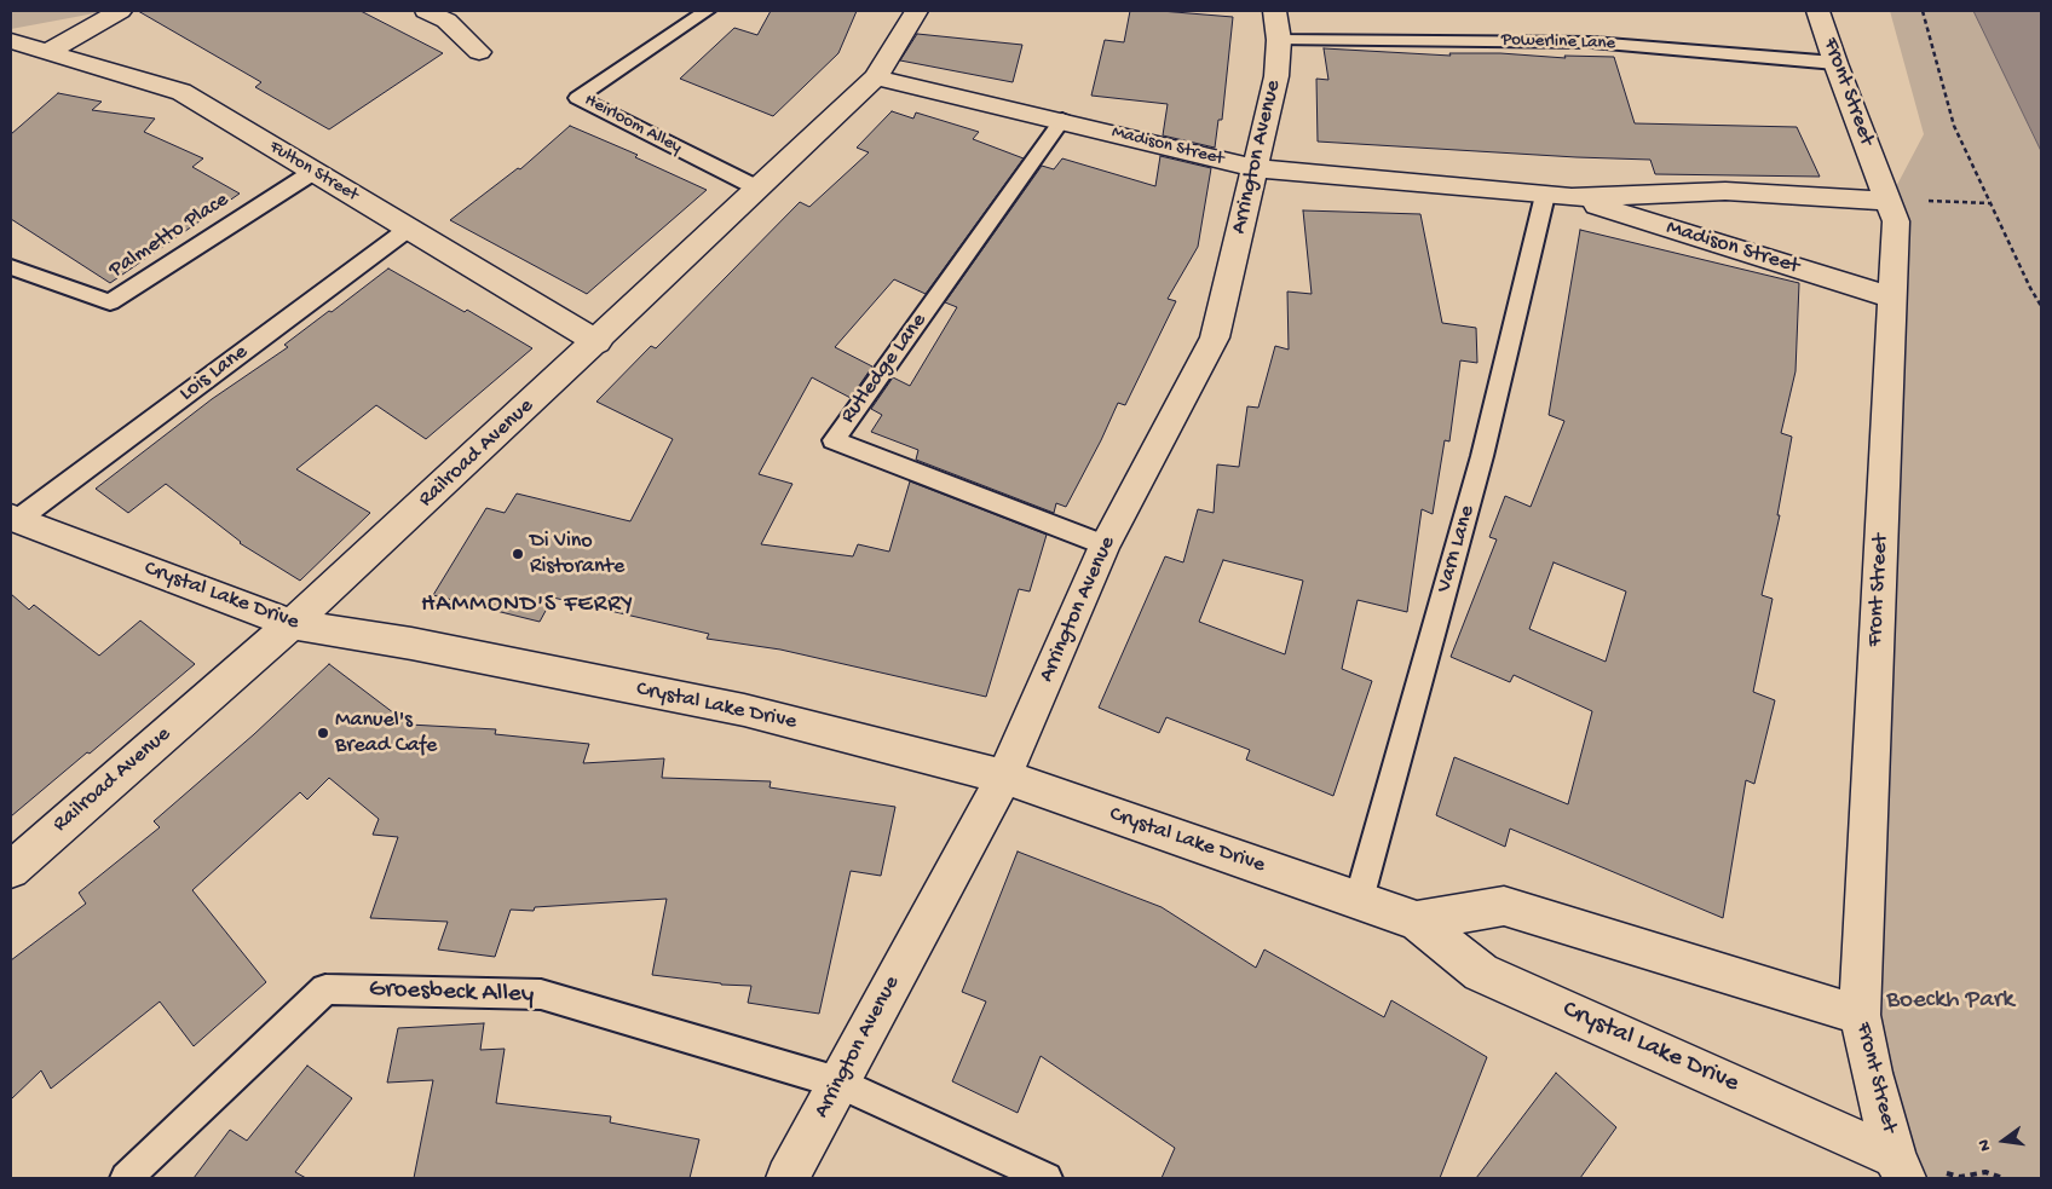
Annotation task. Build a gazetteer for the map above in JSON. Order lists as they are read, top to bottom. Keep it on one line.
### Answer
{"streets":{"street":["Front Street","Madison Street","Arrington Avenue","Fulton Street","Railroad Avenue","Crystal Lake Drive"],"lane":["Powerline Lane","Heirloom Alley","Palmetto Place","Rutledge Lane","Lois Lane","Varn Lane","Groesbeck Alley"]},"crossings":[["Powerline Lane","Front Street"],["Powerline Lane","Arrington Avenue"],["Front Street","Madison Street"],["Front Street","Crystal Lake Drive"],["Heirloom Alley","Railroad Avenue"],["Madison Street","Arrington Avenue"],["Madison Street","Rutledge Lane"],["Madison Street","Railroad Avenue"],["Madison Street","Varn Lane"],["Arrington Avenue","Rutledge Lane"],["Arrington Avenue","Crystal Lake Drive"],["Arrington Avenue","Groesbeck Alley"],["Fulton Street","Palmetto Place"],["Fulton Street","Lois Lane"],["Fulton Street","Railroad Avenue"],["Lois Lane","Crystal Lake Drive"],["Railroad Avenue","Crystal Lake Drive"],["Varn Lane","Crystal Lake Drive"]],"districts":["HAMMOND'S FERRY"],"parks":["Boeckh Park"],"places":["Di Vino Ristorante","Manuel's Bread Cafe"],"north":"left"}
